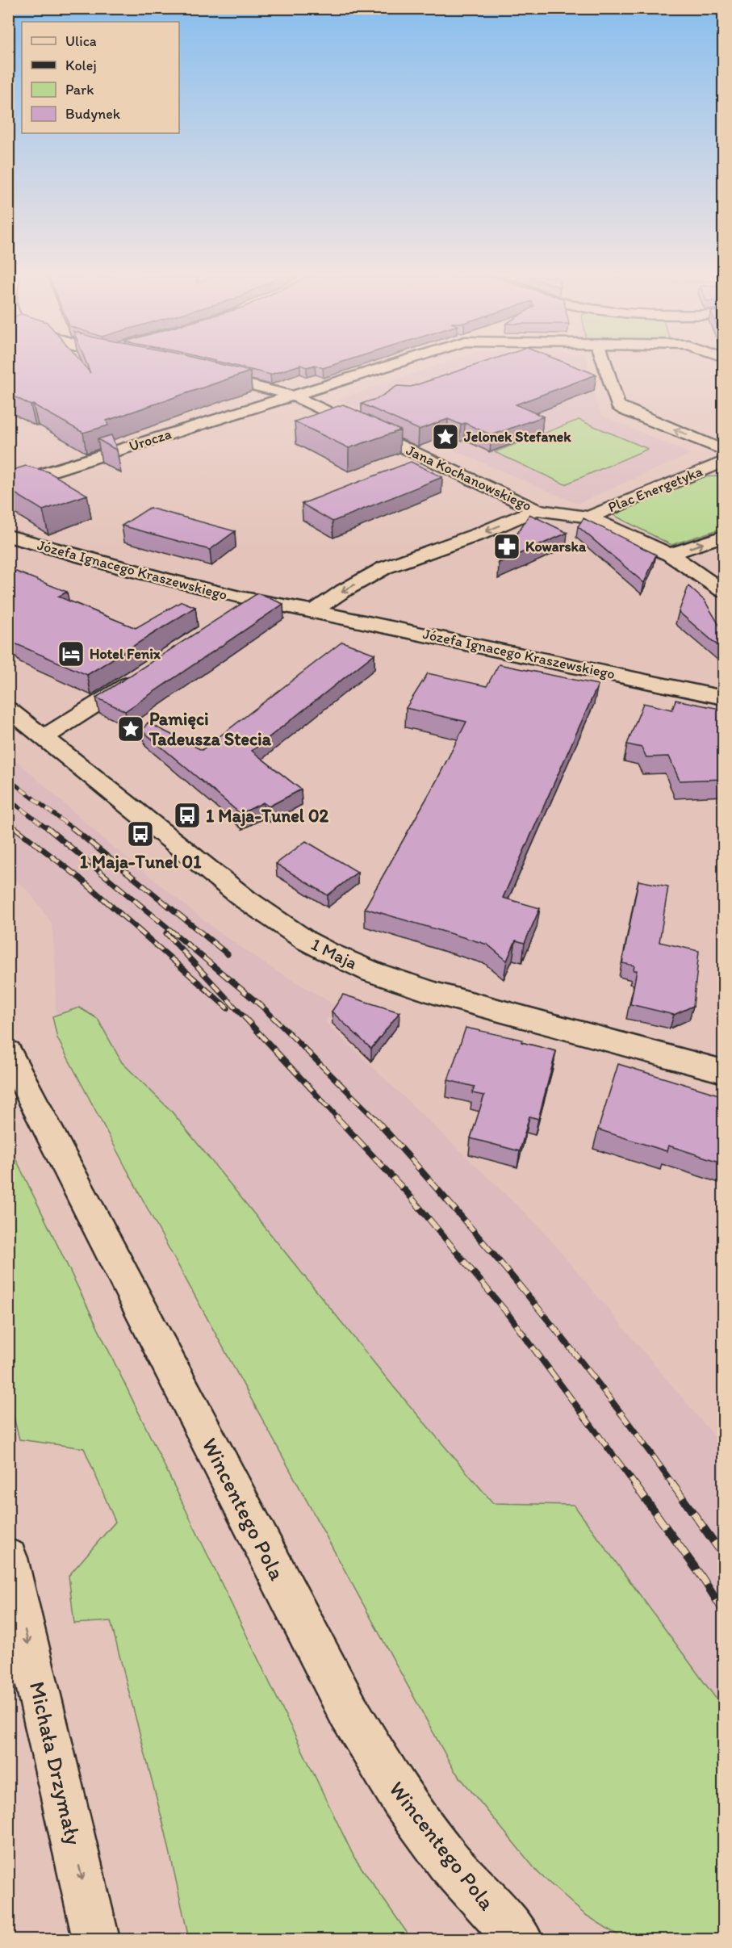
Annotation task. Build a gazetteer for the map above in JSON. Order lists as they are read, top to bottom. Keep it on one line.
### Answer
{"streets":{"street":["Urocza","Jana Kochanowskiego","Plac Energetyka","Józefa Ignacego Kraszewskiego","1 Maja","Wincentego Pola","Michała Drzymały"]},"crossings":[["Urocza","Jana Kochanowskiego"],["Jana Kochanowskiego","Plac Energetyka"]],"one_way":["Michała Drzymały"],"places":{"place":["Jelonek Stefanek","Pamięci Tadeusza Stecia"],"pharmacy":["Kowarska"],"hotel":["Hotel Fenix"],"bus stop":["1 Maja-Tunel 02","1 Maja-Tunel 01"]},"legend":["Ulica","Kolej","Park","Budynek"]}
